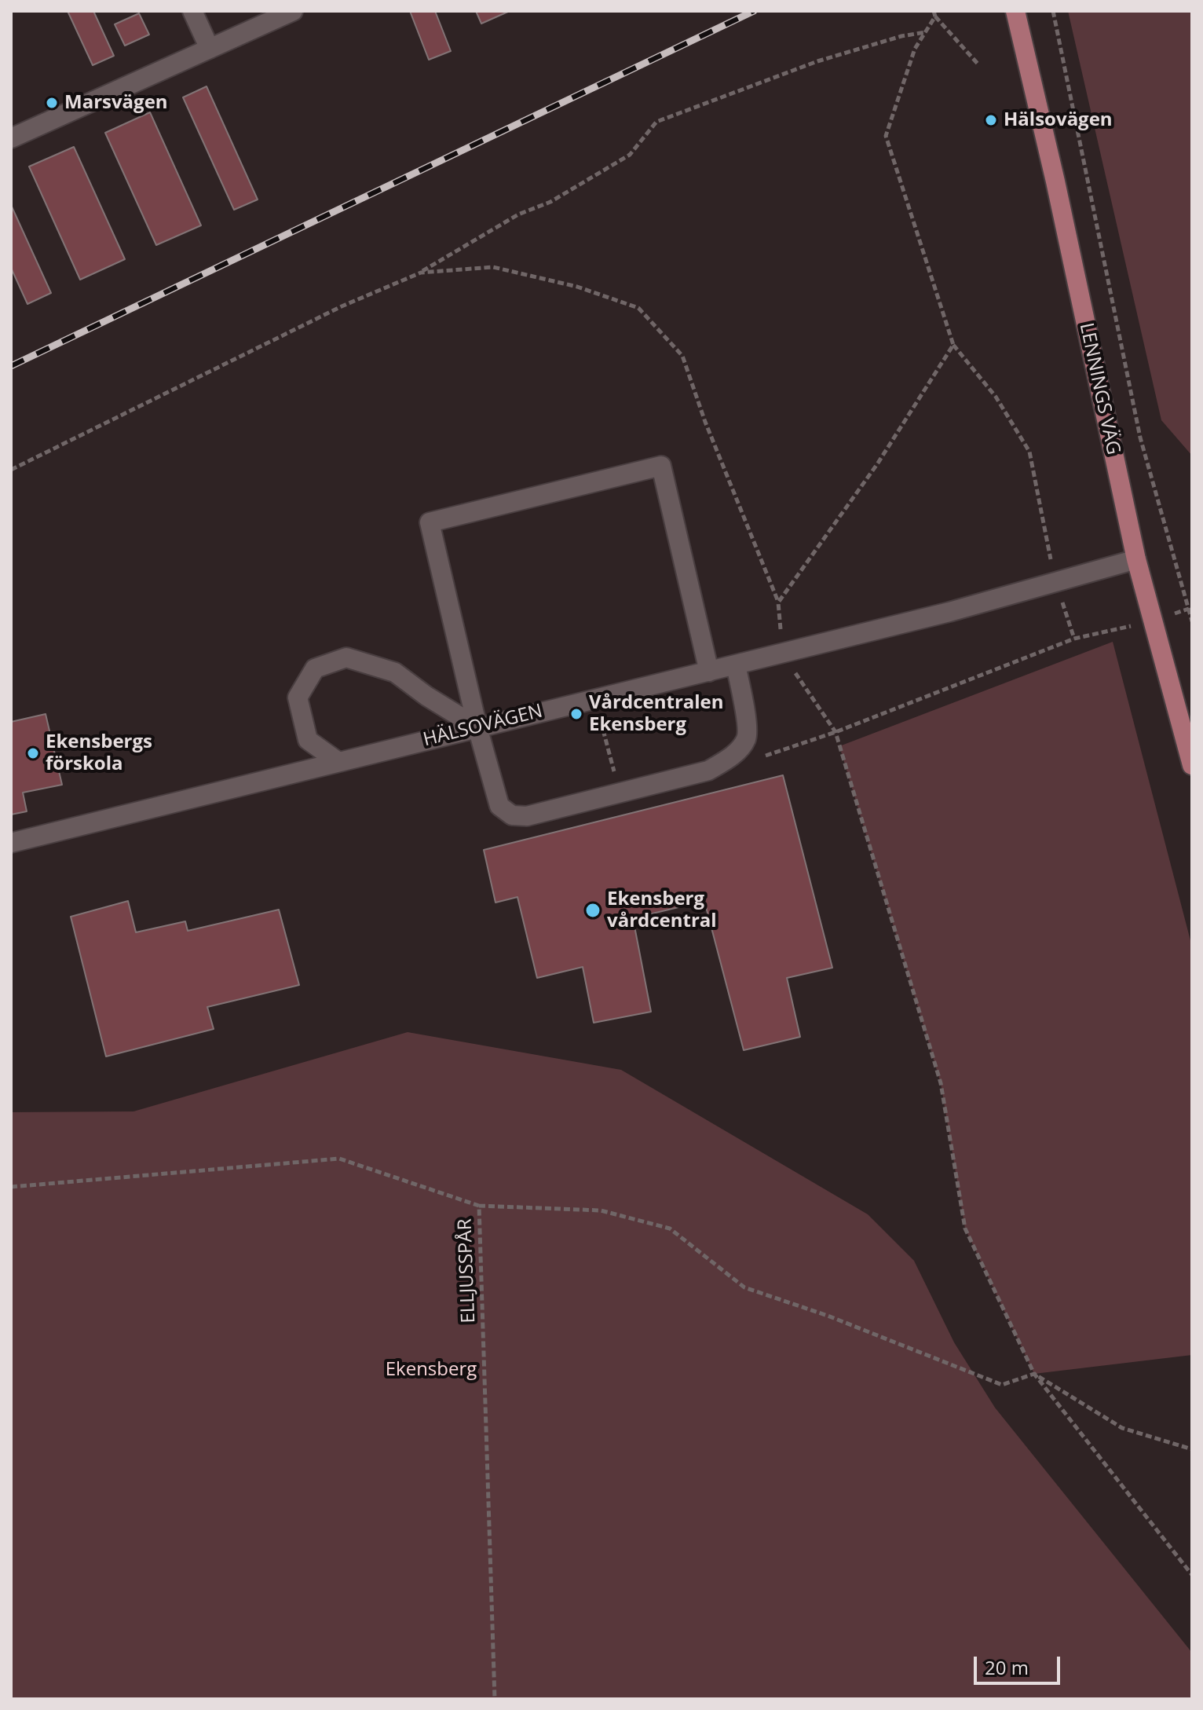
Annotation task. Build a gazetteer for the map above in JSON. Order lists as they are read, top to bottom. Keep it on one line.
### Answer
{"streets":{"main road":["LENNINGS VÄG"],"street":["HÄLSOVÄGEN"],"path":["ELLJUSSPÅR"]},"crossings":[["LENNINGS VÄG","HÄLSOVÄGEN"]],"parks":["Ekensberg"],"places":["Marsvägen","Hälsovägen","Vårdcentralen Ekensberg","Ekensbergs förskola","Ekensberg vårdcentral"],"scale_bar":"20 m"}
